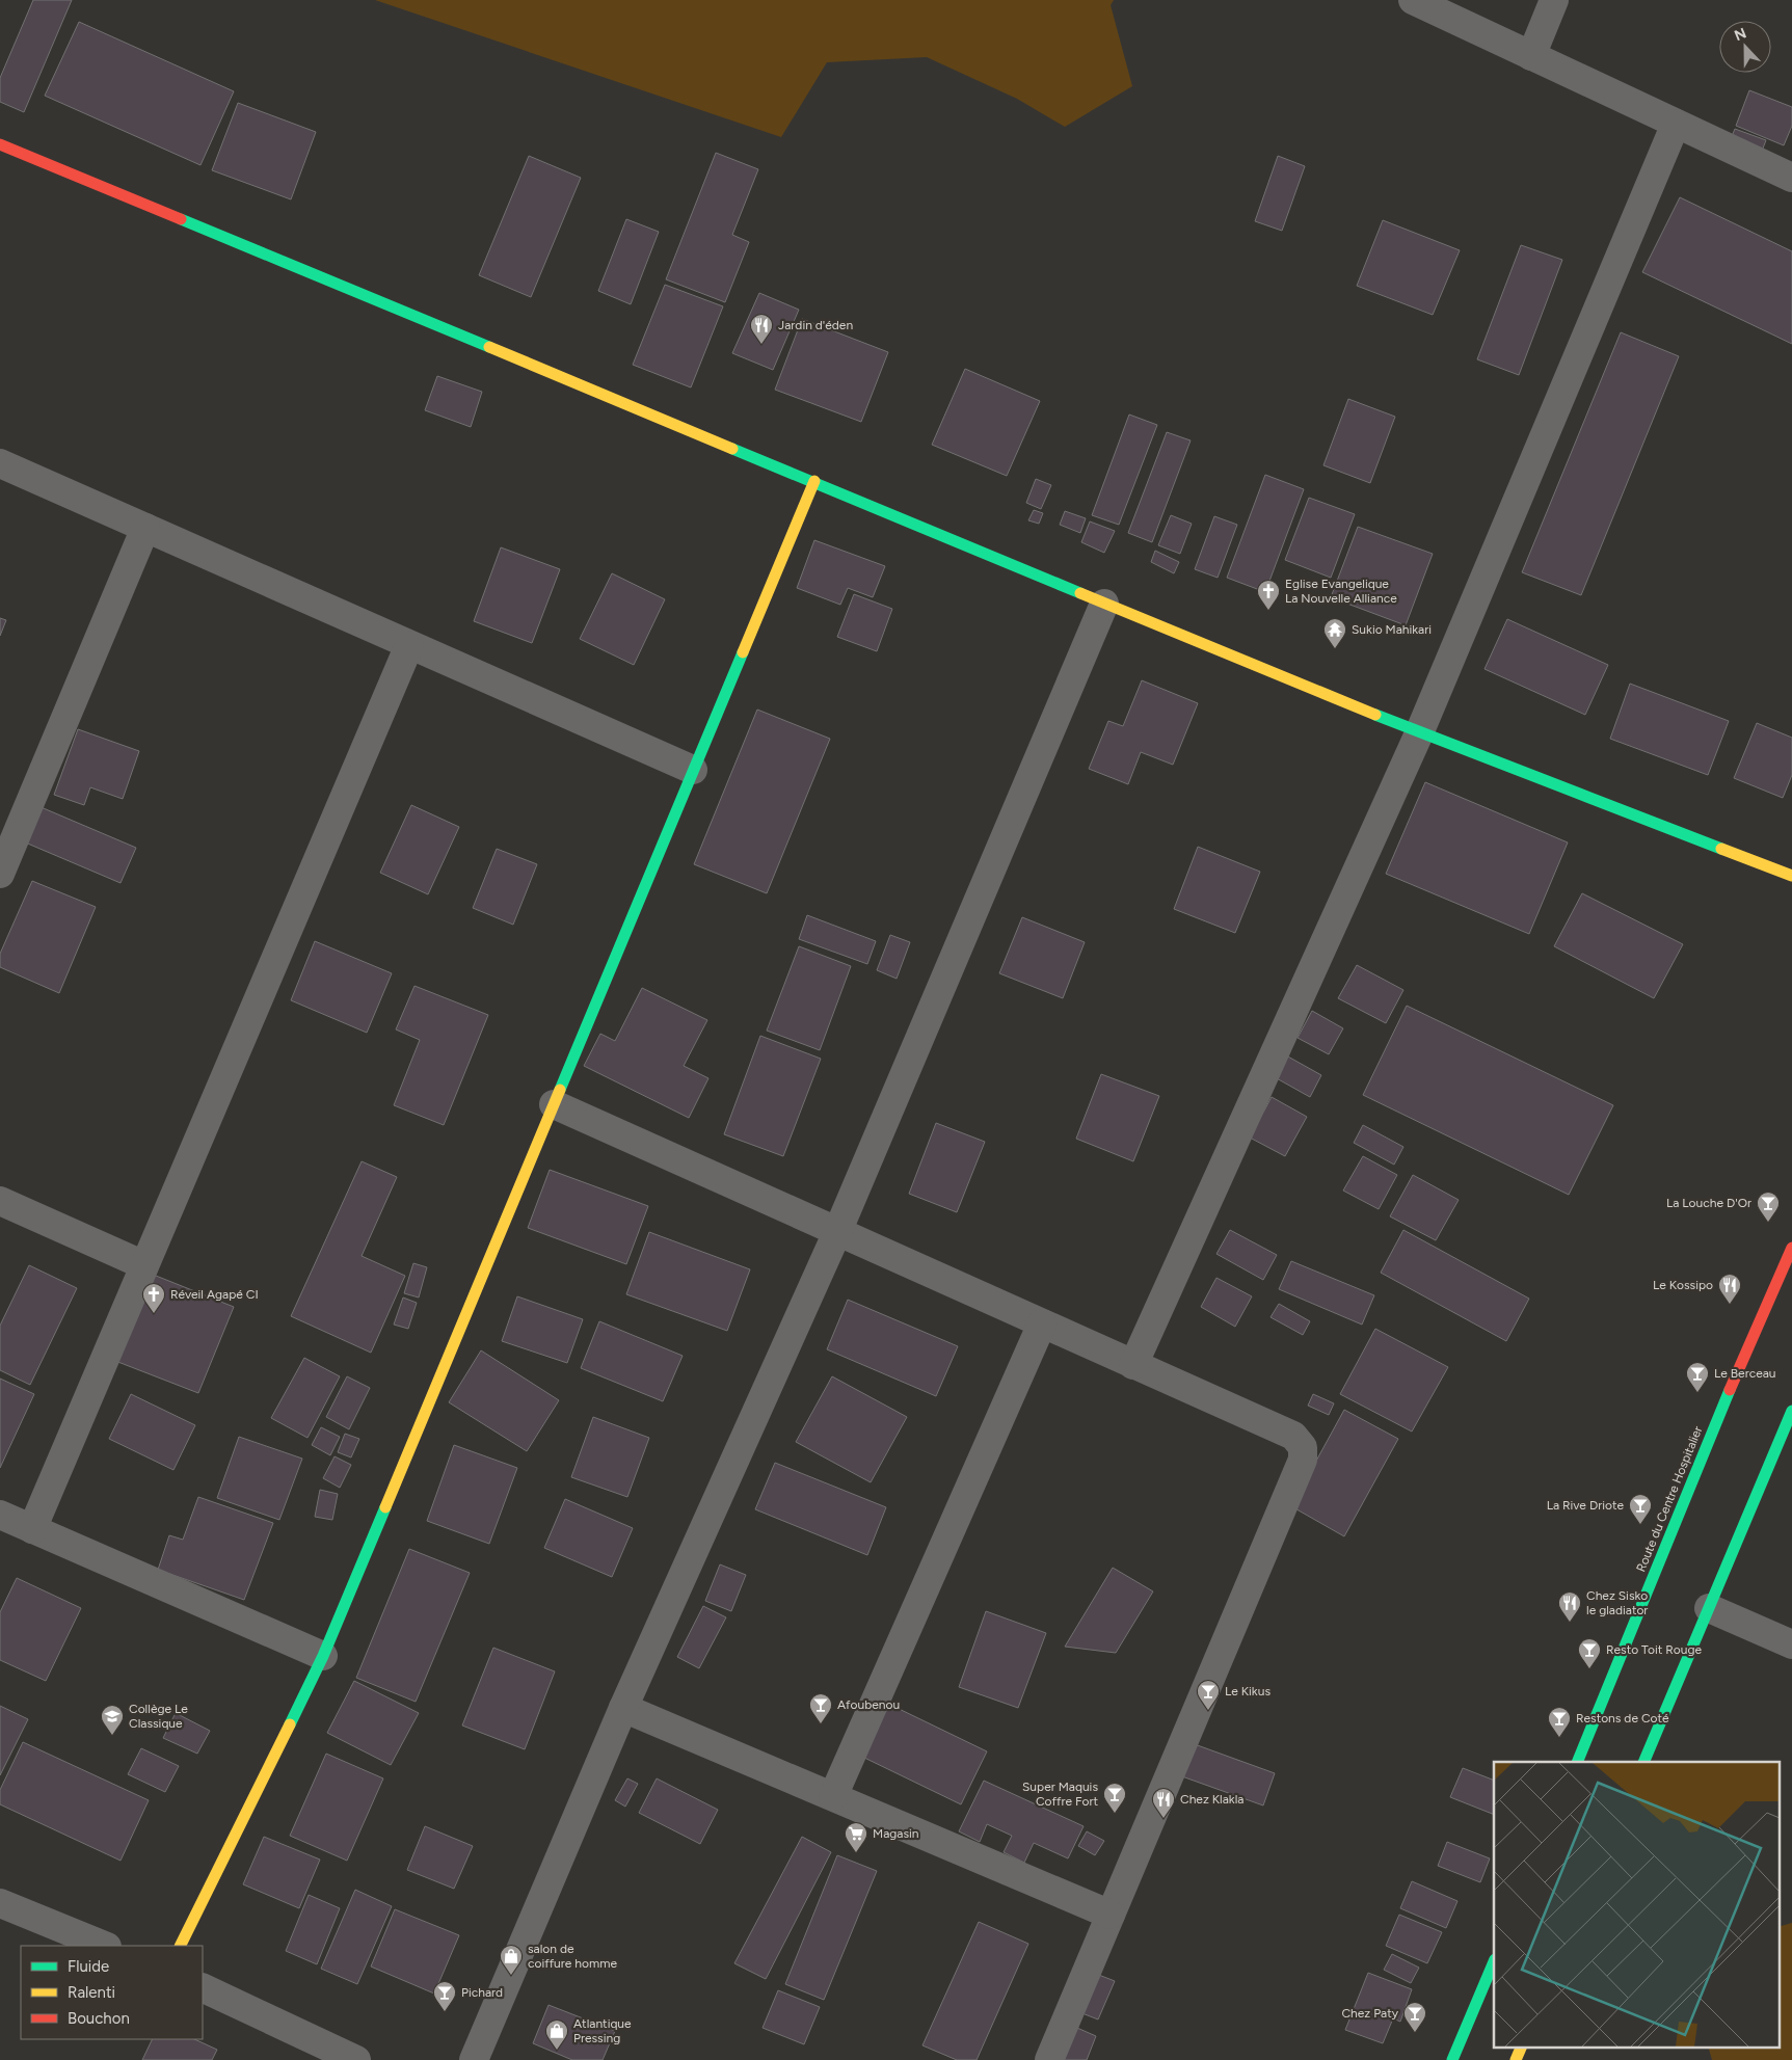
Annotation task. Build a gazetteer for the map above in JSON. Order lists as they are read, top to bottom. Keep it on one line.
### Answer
{"streets":{"street":["Route du Centre Hospitalier"]},"places":{"restaurant":["Jardin d'éden","Le Kossipo","Chez Sisko le gladiator","Chez Klakla"],"church":["Eglise Evangelique La Nouvelle Alliance","Réveil Agapé CI"],"temple":["Sukio Mahikari"],"bar":["La Louche D'Or","Le Berceau","La Rive Driote","Resto Toit Rouge","Le Kikus","Afoubenou","Restons de Coté","Super Maquis Coffre Fort","Pichard","Chez Paty"],"school or university":["Collège Le Classique"],"supermarket":["Magasin"],"shop":["salon de coiffure homme","Atlantique Pressing"]},"legend":["Fluide","Ralenti","Bouchon"],"north":"top"}
